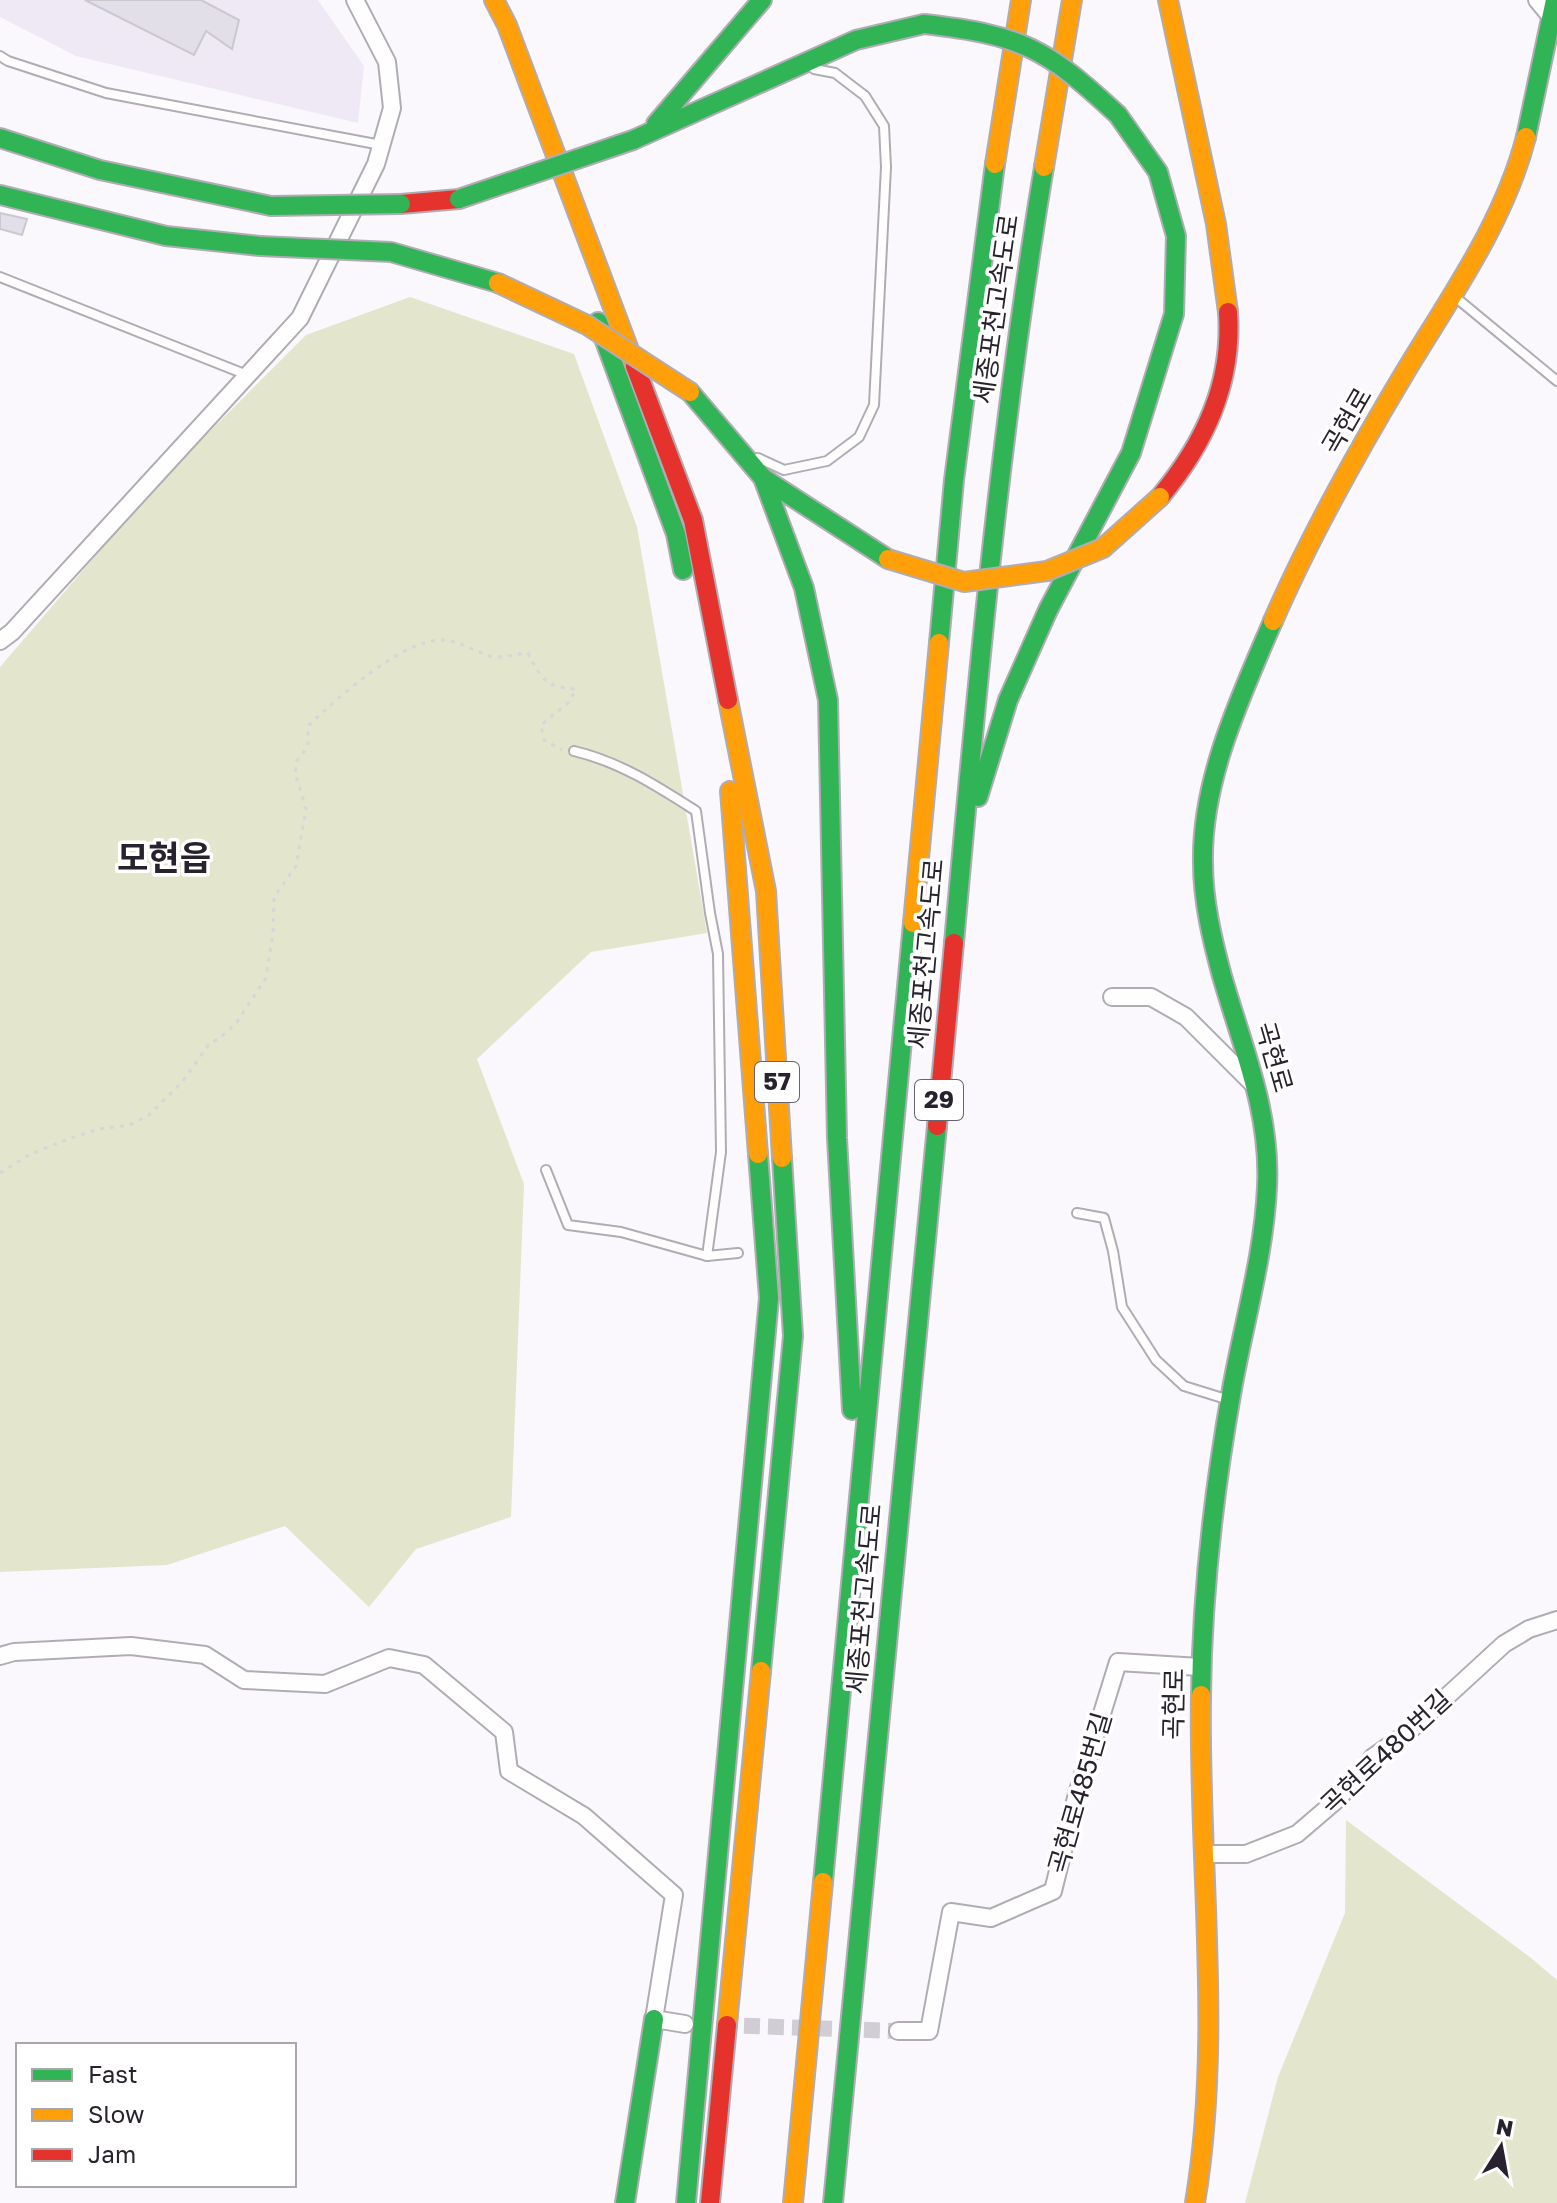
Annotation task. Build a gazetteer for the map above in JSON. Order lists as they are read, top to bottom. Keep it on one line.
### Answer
{"streets":{"main road":["세종포천고속도로","곡현로","57","29"],"street":["곡현로480번길","곡현로485번길"]},"crossings":[["곡현로","곡현로480번길"],["곡현로","곡현로485번길"]],"districts":["모현읍"],"legend":["Fast","Slow","Jam"],"north":"top"}
